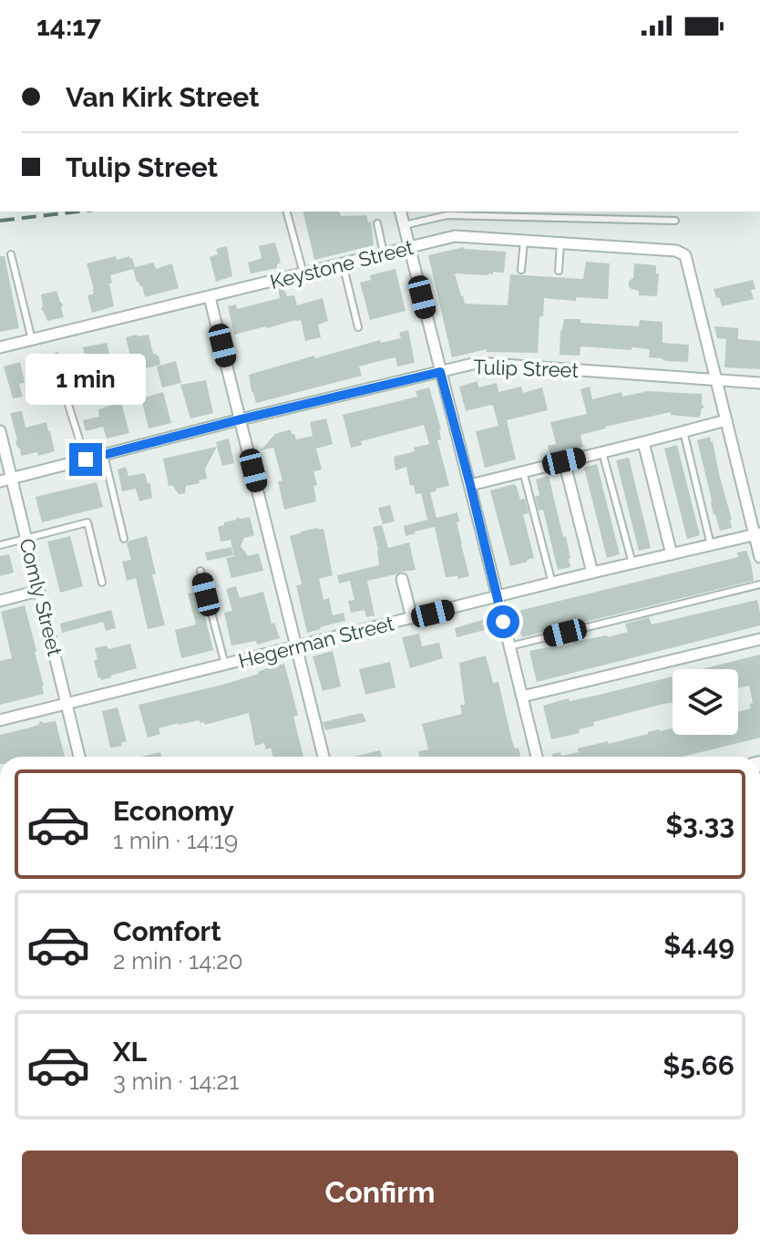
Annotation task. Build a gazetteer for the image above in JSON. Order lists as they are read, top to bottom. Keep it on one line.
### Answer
{"streets":{"street":["Keystone Street","Tulip Street","Comly Street","Hegerman Street"]},"crossings":[["Keystone Street","Tulip Street"],["Tulip Street","Comly Street"],["Comly Street","Hegerman Street"]],"page":{"status":"14:17","banner":["Van Kirk Street","Tulip Street"],"bubble":"1 min","list":[{"name":"Economy","note":"1 min · 14:19","value":"$3.33"},{"name":"Comfort","note":"2 min · 14:20","value":"$4.49"},{"name":"XL","note":"3 min · 14:21","value":"$5.66"}],"buttons":"Confirm"}}
